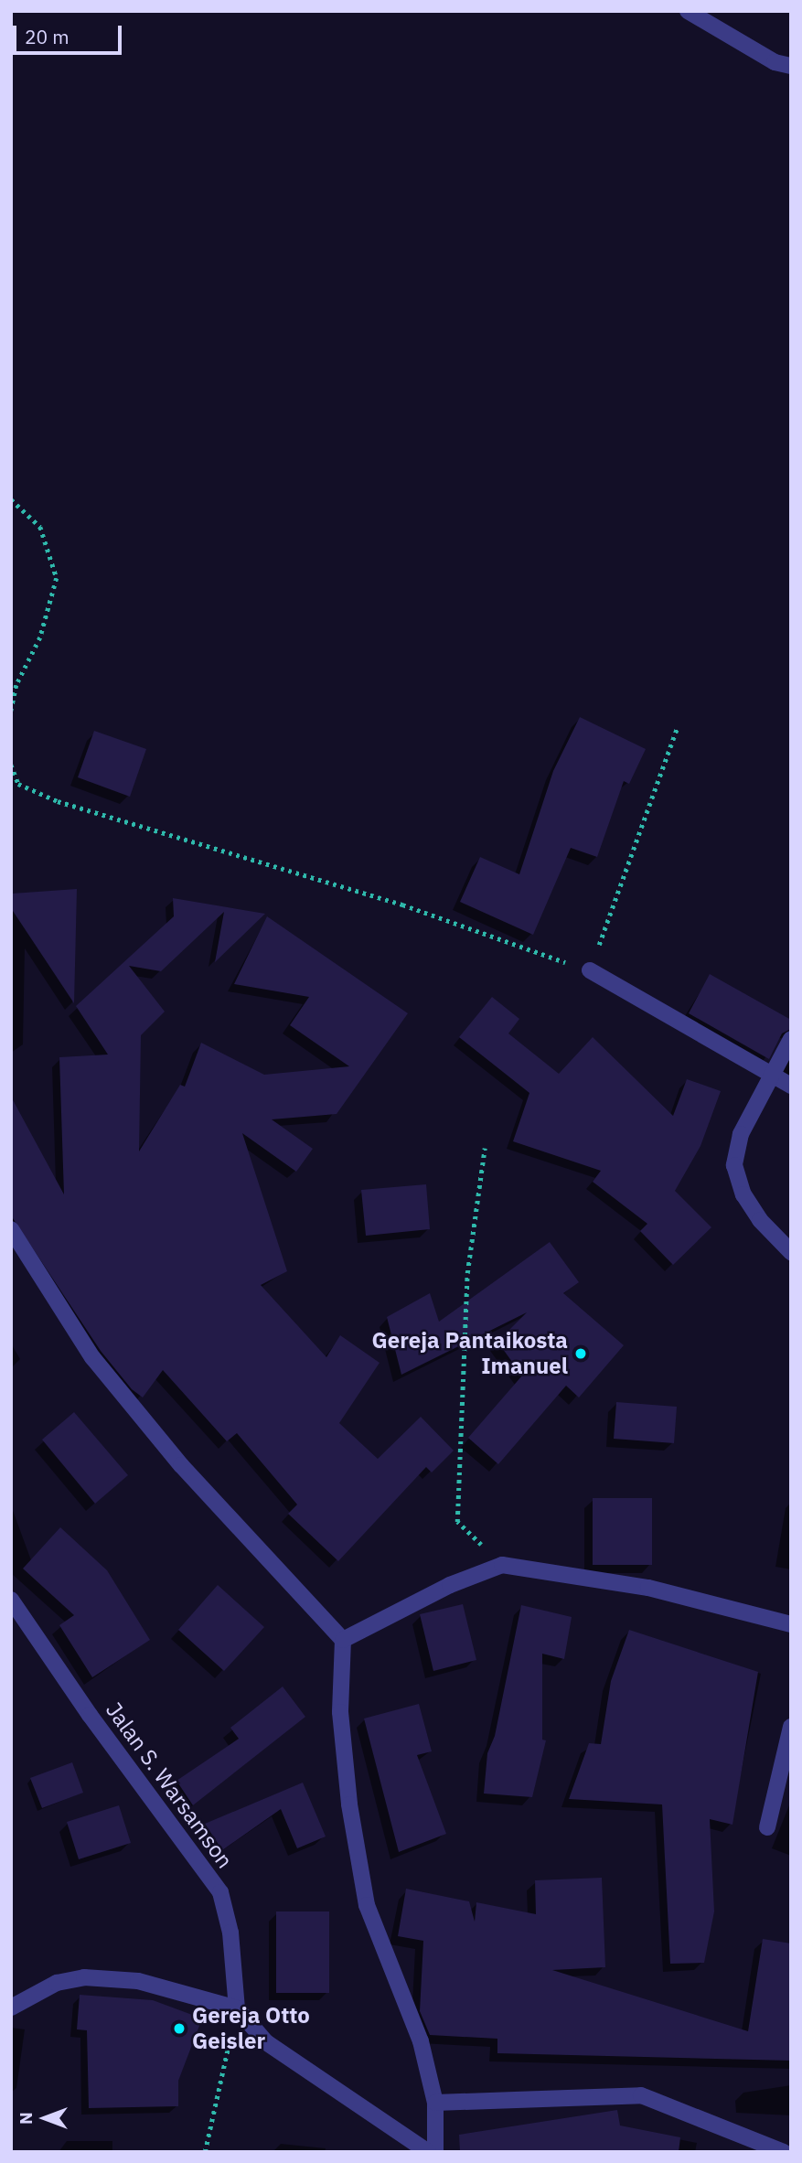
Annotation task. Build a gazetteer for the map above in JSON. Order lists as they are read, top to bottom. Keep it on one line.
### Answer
{"streets":{"street":["Jalan S. Warsamson"]},"places":["Gereja Pantaikosta Imanuel","Gereja Otto Geisler"],"scale_bar":"20 m","north":"left"}
